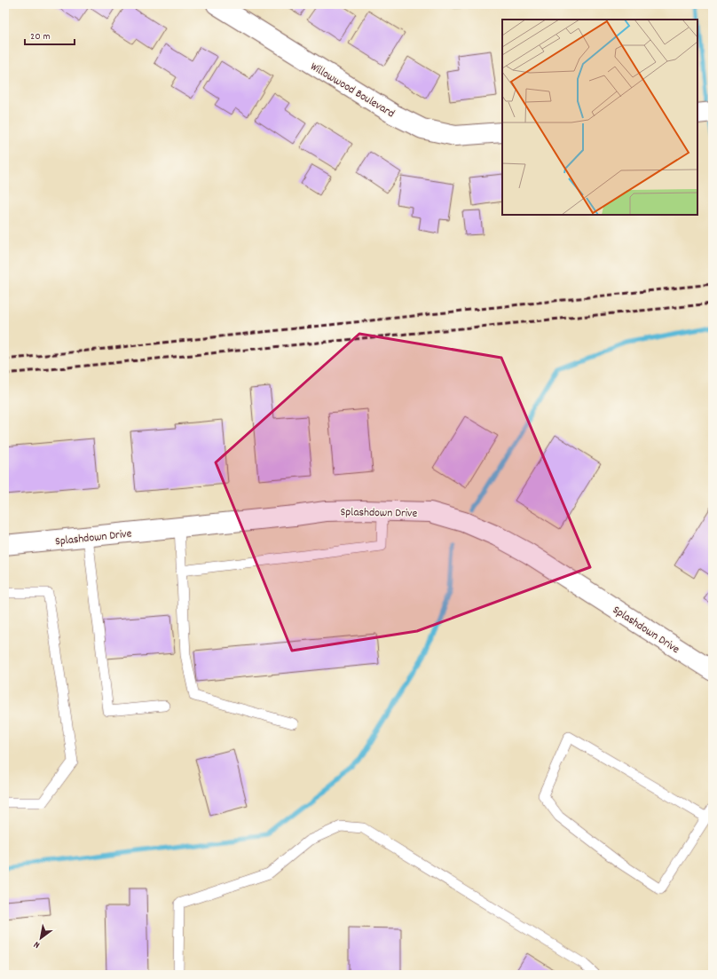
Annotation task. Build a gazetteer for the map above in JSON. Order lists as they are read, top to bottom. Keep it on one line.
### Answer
{"streets":{"street":["Willowwood Boulevard","Splashdown Drive"]},"scale_bar":"20 m","north":"bottom left"}
